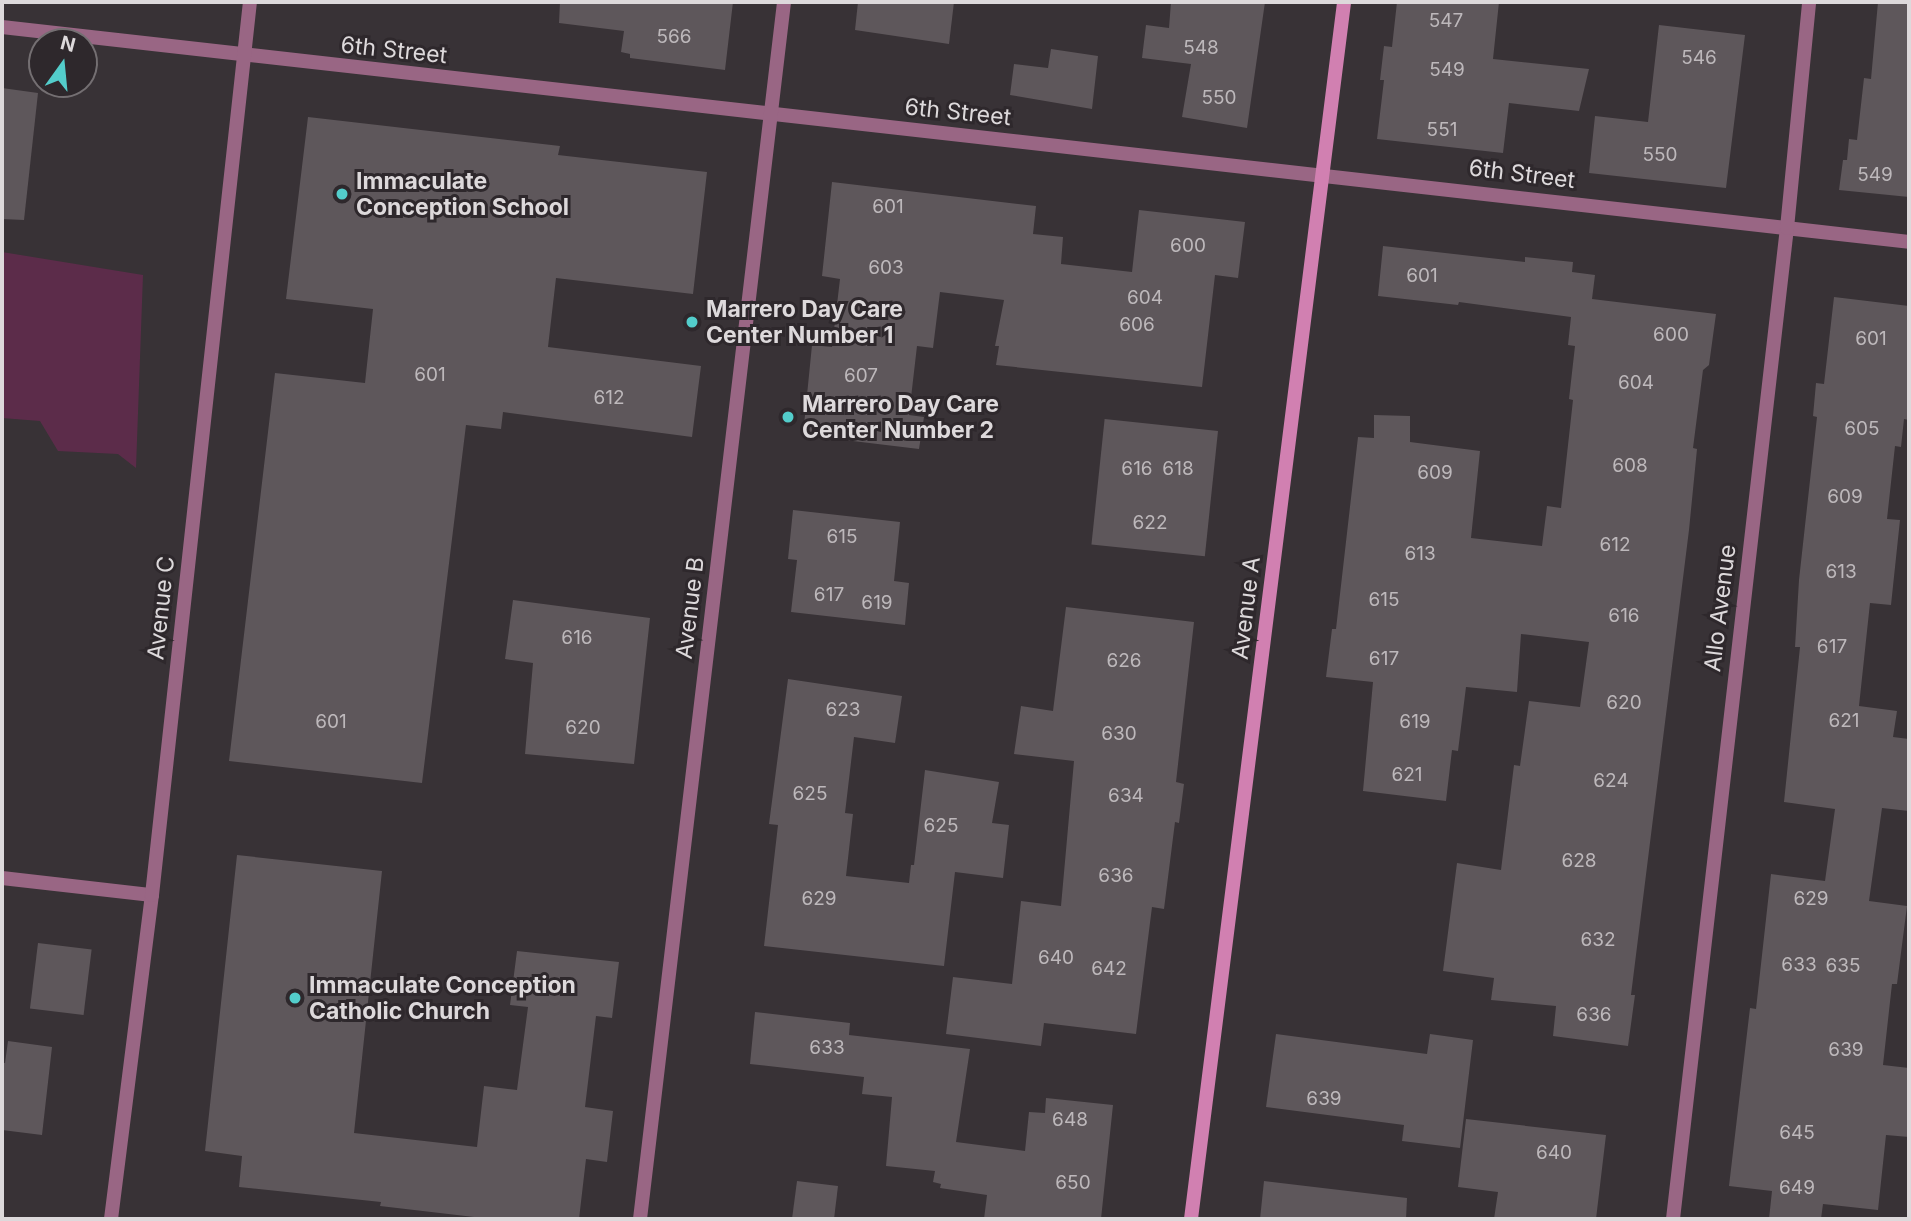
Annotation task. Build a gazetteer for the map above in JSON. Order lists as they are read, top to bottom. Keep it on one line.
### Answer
{"streets":{"street":["6th Street","Avenue C","Avenue B","Avenue A","Allo Avenue"]},"crossings":[["6th Street","Avenue C"],["6th Street","Avenue B"],["6th Street","Avenue A"],["6th Street","Allo Avenue"]],"places":["Immaculate Conception School","Marrero Day Care Center Number 1","Marrero Day Care Center Number 2","Immaculate Conception Catholic Church"],"house_numbers":["547","566","548","546","549","550","551","550","549","601","600","603","601","604","606","600","601","601","607","604","612","605","608","616","618","609","609","622","615","612","613","613","617","615","619","616","616","617","617","626","620","623","621","601","619","620","630","621","624","625","634","625","628","636","629","629","632","640","633","635","642","636","633","639","639","648","645","640","650","649"],"north":"top"}
